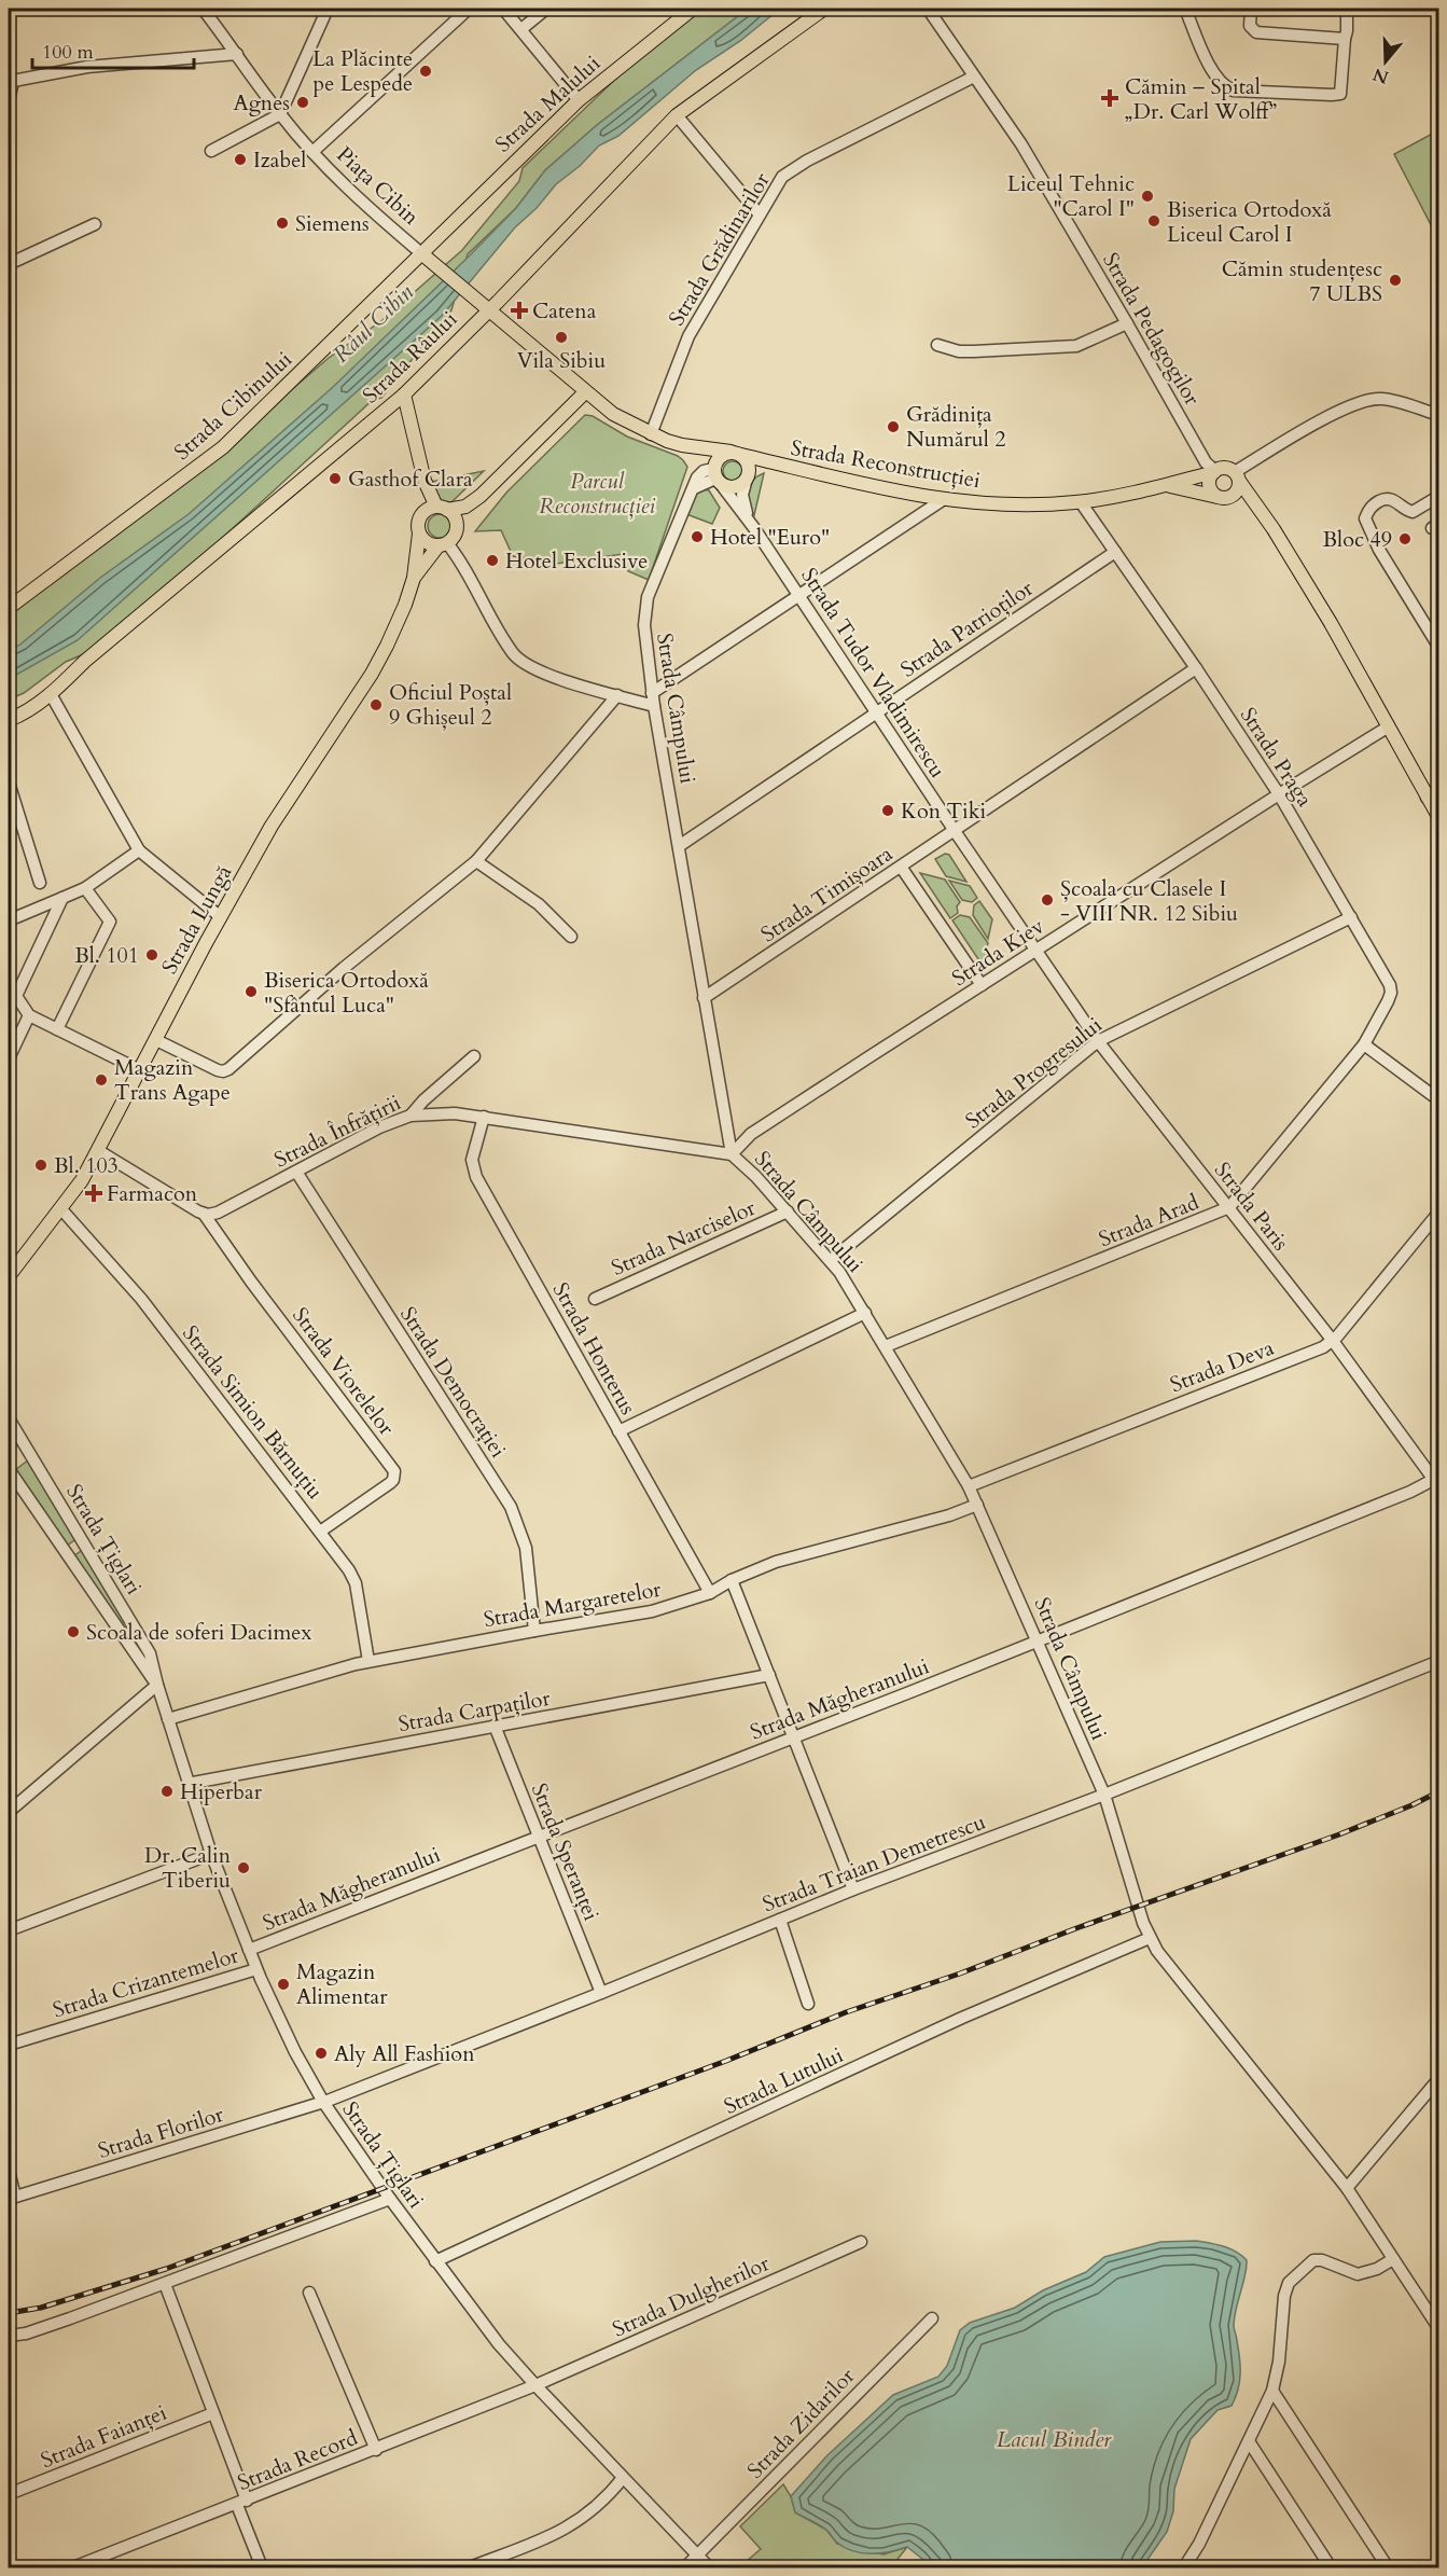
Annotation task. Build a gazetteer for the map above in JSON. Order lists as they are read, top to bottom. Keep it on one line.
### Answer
{"streets":{"main road":["Strada Malului","Piața Cibin","Strada Râului","Strada Cibinului","Strada Reconstrucției","Strada Lungă"],"street":["Strada Grădinarilor","Strada Pedagogilor","Strada Patrioților","Strada Tudor Vladimirescu","Strada Câmpului","Strada Praga","Strada Timișoara","Strada Kiev","Strada Progresului","Strada Înfrățirii","Strada Paris","Strada Arad","Strada Narciselor","Strada Honterus","Strada Deva","Strada Viorelelor","Strada Democrației","Strada Simion Bărnuțiu","Strada Țiglari","Strada Margaretelor","Strada Măgheranului","Strada Carpaților","Strada Speranței","Strada Traian Demetrescu","Strada Crizantemelor","Strada Lutului","Strada Florilor","Strada Dulgherilor","Strada Zidarilor","Strada Faianței","Strada Record"]},"crossings":[["Strada Malului","Strada Cibinului"],["Piața Cibin","Strada Râului"],["Piața Cibin","Strada Cibinului"],["Piața Cibin","Strada Reconstrucției"],["Strada Grădinarilor","Strada Pedagogilor"],["Strada Grădinarilor","Strada Reconstrucției"],["Strada Pedagogilor","Strada Reconstrucției"],["Strada Râului","Strada Reconstrucției"],["Strada Râului","Strada Lungă"],["Strada Reconstrucției","Strada Tudor Vladimirescu"],["Strada Reconstrucției","Strada Câmpului"],["Strada Reconstrucției","Strada Praga"],["Strada Patrioților","Strada Tudor Vladimirescu"],["Strada Patrioților","Strada Câmpului"],["Strada Patrioților","Strada Praga"],["Strada Tudor Vladimirescu","Strada Câmpului"],["Strada Tudor Vladimirescu","Strada Timișoara"],["Strada Tudor Vladimirescu","Strada Kiev"],["Strada Tudor Vladimirescu","Strada Paris"],["Strada Câmpului","Strada Timișoara"],["Strada Câmpului","Strada Kiev"],["Strada Câmpului","Strada Progresului"],["Strada Câmpului","Strada Înfrățirii"],["Strada Câmpului","Strada Arad"],["Strada Câmpului","Strada Narciselor"],["Strada Câmpului","Strada Deva"],["Strada Câmpului","Strada Margaretelor"],["Strada Câmpului","Strada Măgheranului"],["Strada Câmpului","Strada Traian Demetrescu"],["Strada Câmpului","Strada Lutului"],["Strada Praga","Strada Timișoara"],["Strada Praga","Strada Kiev"],["Strada Praga","Strada Progresului"],["Strada Praga","Strada Arad"],["Strada Lungă","Strada Simion Bărnuțiu"],["Strada Kiev","Strada Înfrățirii"],["Strada Kiev","Strada Paris"],["Strada Progresului","Strada Paris"],["Strada Înfrățirii","Strada Honterus"],["Strada Înfrățirii","Strada Viorelelor"],["Strada Înfrățirii","Strada Democrației"],["Strada Paris","Strada Arad"],["Strada Paris","Strada Deva"],["Strada Paris","Strada Măgheranului"],["Strada Honterus","Strada Margaretelor"],["Strada Viorelelor","Strada Simion Bărnuțiu"],["Strada Democrației","Strada Margaretelor"],["Strada Simion Bărnuțiu","Strada Margaretelor"],["Strada Țiglari","Strada Margaretelor"],["Strada Țiglari","Strada Măgheranului"],["Strada Țiglari","Strada Carpaților"],["Strada Țiglari","Strada Traian Demetrescu"],["Strada Țiglari","Strada Crizantemelor"],["Strada Țiglari","Strada Lutului"],["Strada Țiglari","Strada Florilor"],["Strada Țiglari","Strada Dulgherilor"],["Strada Țiglari","Strada Zidarilor"],["Strada Țiglari","Strada Record"],["Strada Măgheranului","Strada Speranței"],["Strada Carpaților","Strada Speranței"],["Strada Speranței","Strada Traian Demetrescu"],["Strada Traian Demetrescu","Strada Florilor"],["Strada Dulgherilor","Strada Record"]],"water":["Râul Cibin","Lacul Binder"],"parks":["Parcul Reconstrucției"],"places":{"other":["La Plăcinte pe Lespede","Agnes","Izabel","Liceul Tehnic \"Carol I\"","Biserica Ortodoxă Liceul Carol I","Siemens","Cămin studențesc 7 ULBS","Vila Sibiu","Grădiniţa Numărul 2","Gasthof Clara","Hotel \"Euro\"","Bloc 49","Hotel Exclusive","Oficiul Poștal 9 Ghișeul 2","Kon Tiki","Școala cu Clasele I - VIII NR. 12 Sibiu","Bl. 101","Biserica Ortodoxă \"Sfântul Luca\"","Magazin Trans Agape","Bl. 103","Scoala de soferi Dacimex","Hiperbar","Dr. Calin Tiberiu","Magazin Alimentar","Aly All Fashion"],"health":["Cămin – Spital „Dr. Carl Wolff”","Catena","Farmacon"]},"scale_bar":"100 m","north":"bottom"}
